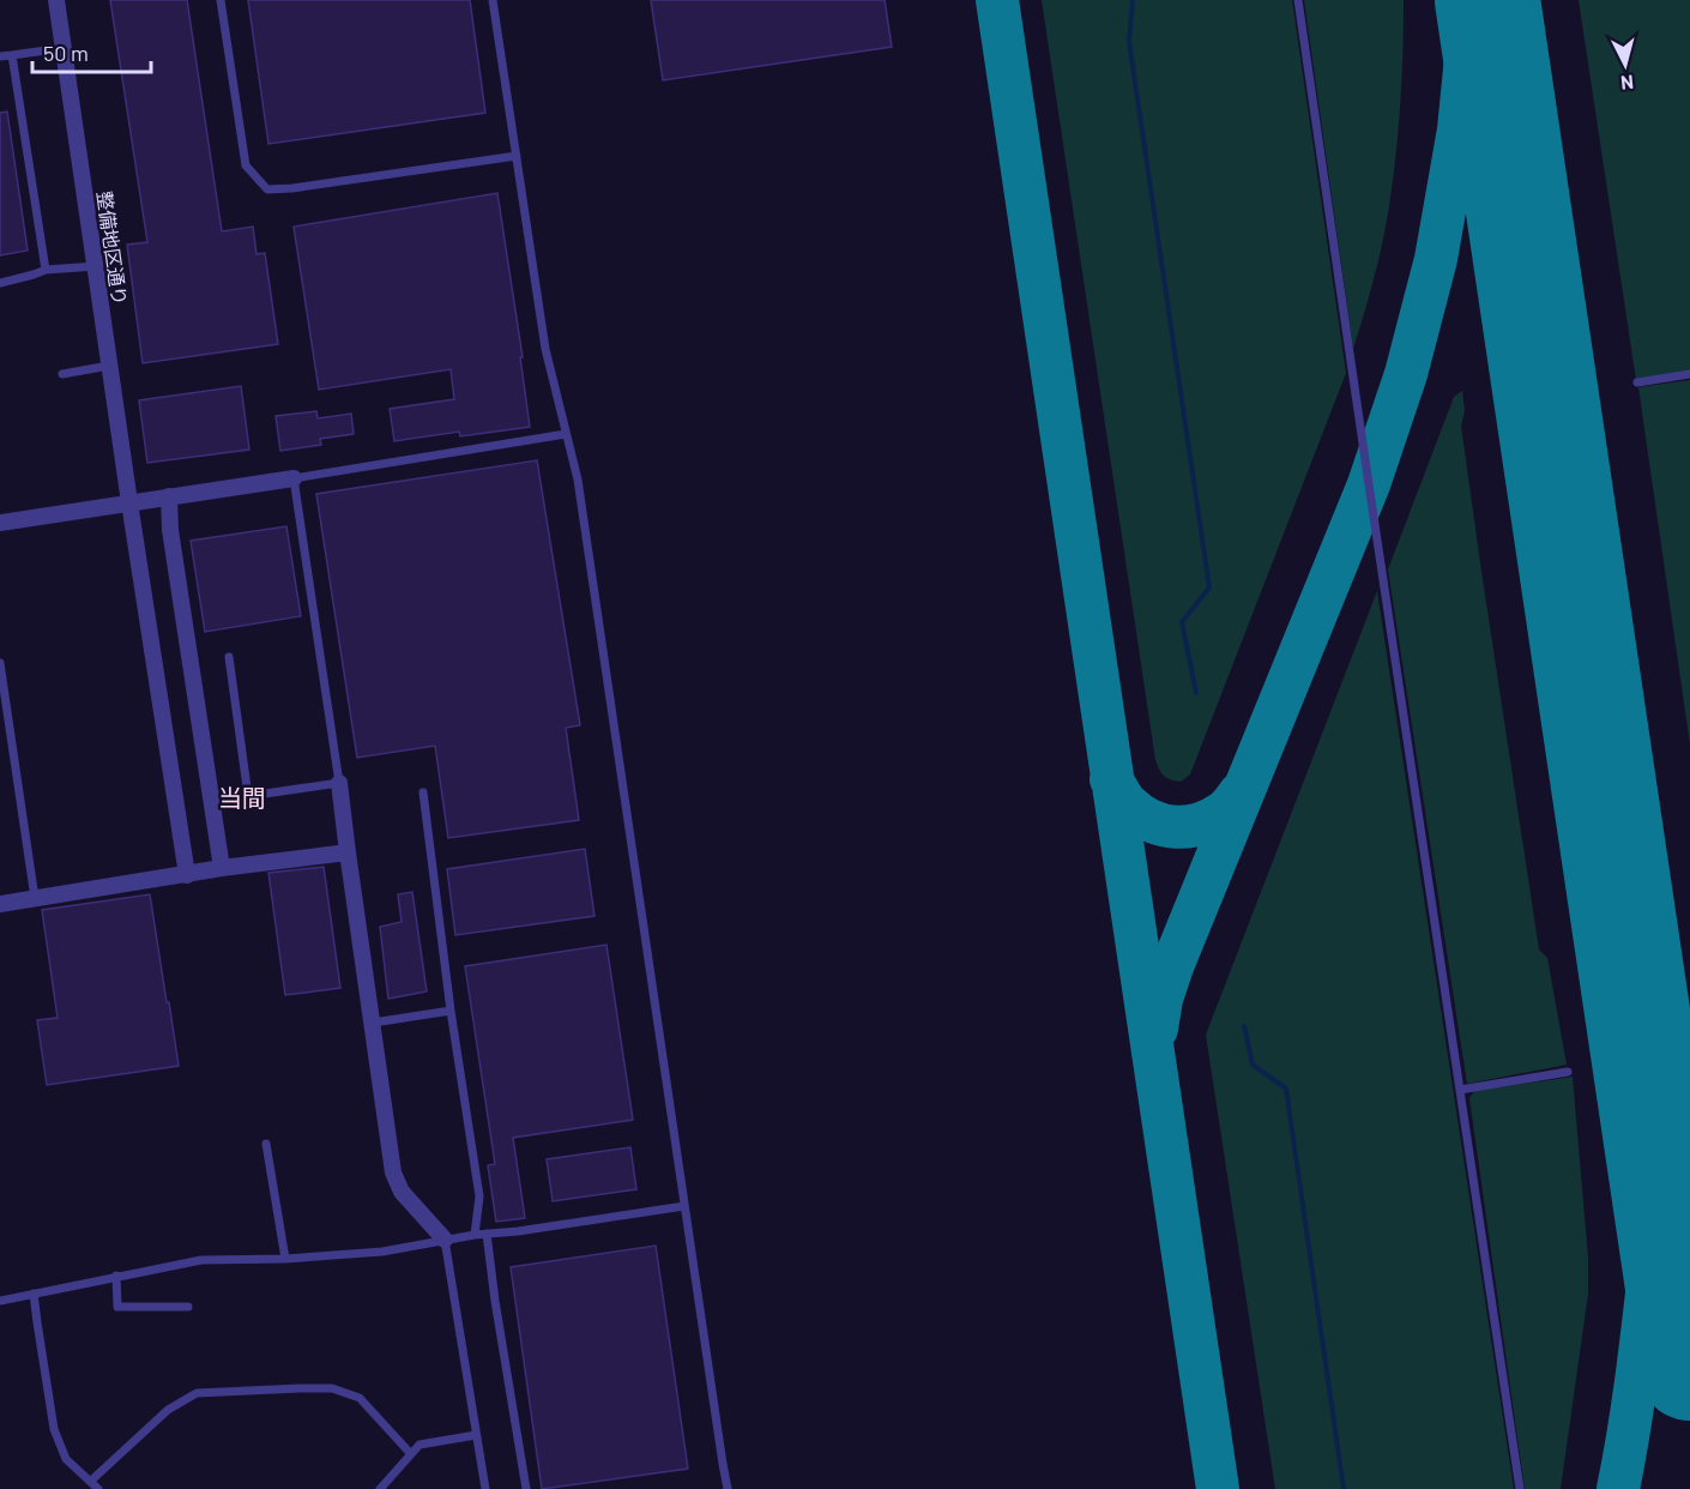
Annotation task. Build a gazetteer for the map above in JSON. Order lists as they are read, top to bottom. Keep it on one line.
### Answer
{"streets":{"street":["整備地区通り"]},"districts":["当間"],"scale_bar":"50 m","north":"bottom"}
